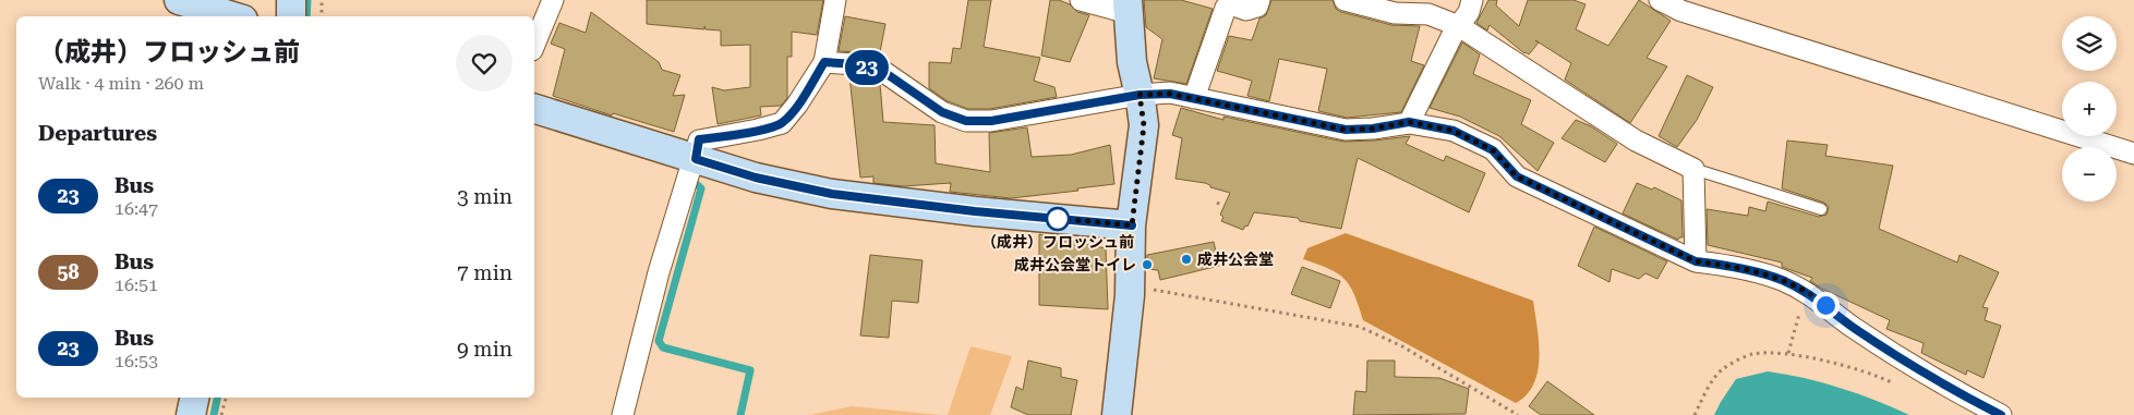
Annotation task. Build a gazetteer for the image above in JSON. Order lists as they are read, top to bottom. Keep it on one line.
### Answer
{"places":["（成井）フロッシュ前","成井公会堂","成井公会堂トイレ"],"lines":["bus line 23"],"page":{"on_map":"23","map_buttons":["+","−"],"heading":[["（成井）フロッシュ前","Walk · 4 min · 260 m"],"Departures"],"list":[{"mark":"23","name":"Bus","note":"16:47","value":"3 min"},{"mark":"58","name":"Bus","note":"16:51","value":"7 min"},{"mark":"23","name":"Bus","note":"16:53","value":"9 min"}]}}
